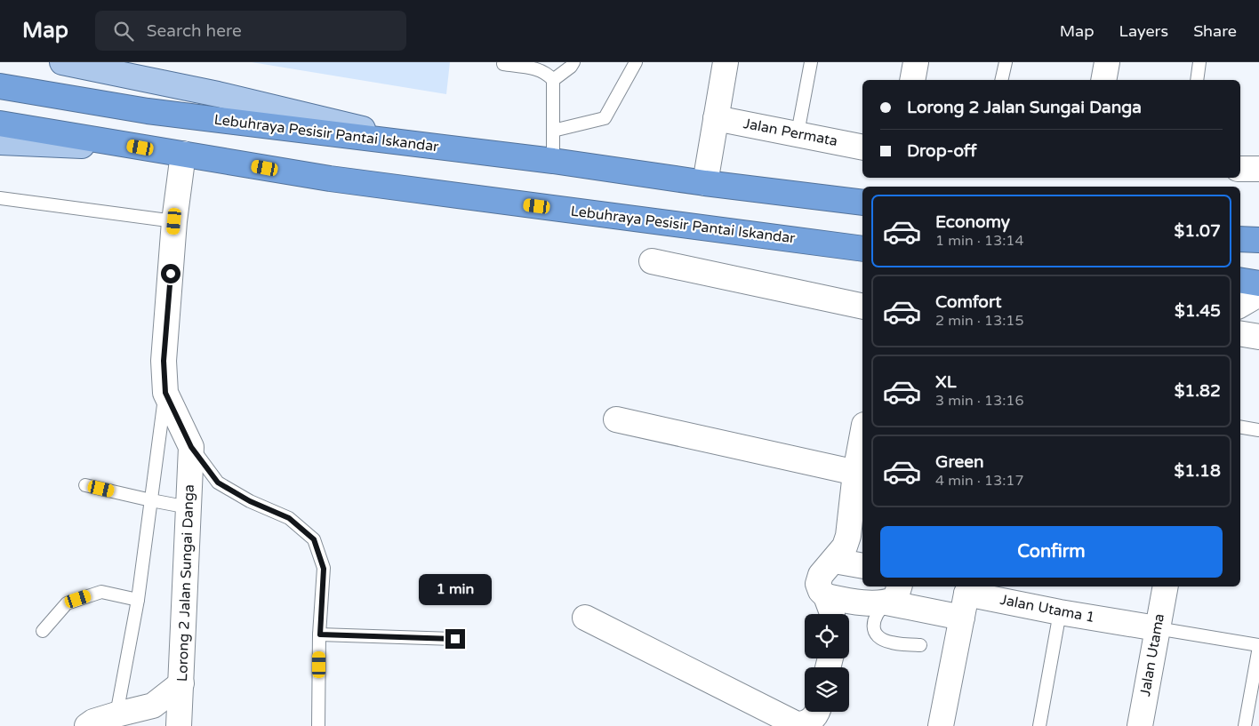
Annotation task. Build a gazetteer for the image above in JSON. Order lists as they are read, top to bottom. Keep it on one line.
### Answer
{"streets":{"highway":["Lebuhraya Pesisir Pantai Iskandar"],"street":["Jalan Permata","Lorong 2 Jalan Sungai Danga","Jalan Utama 1","Jalan Utama"]},"crossings":[["Lebuhraya Pesisir Pantai Iskandar","Lorong 2 Jalan Sungai Danga"],["Jalan Utama 1","Jalan Utama"]],"page":{"header":"Map","search":"Search here","nav":["Map","Layers","Share"],"banner":["Lorong 2 Jalan Sungai Danga","Drop-off"],"list":[{"name":"Economy","note":"1 min · 13:14","value":"$1.07"},{"name":"Comfort","note":"2 min · 13:15","value":"$1.45"},{"name":"XL","note":"3 min · 13:16","value":"$1.82"},{"name":"Green","note":"4 min · 13:17","value":"$1.18"}],"buttons":"Confirm","bubble":"1 min"}}
